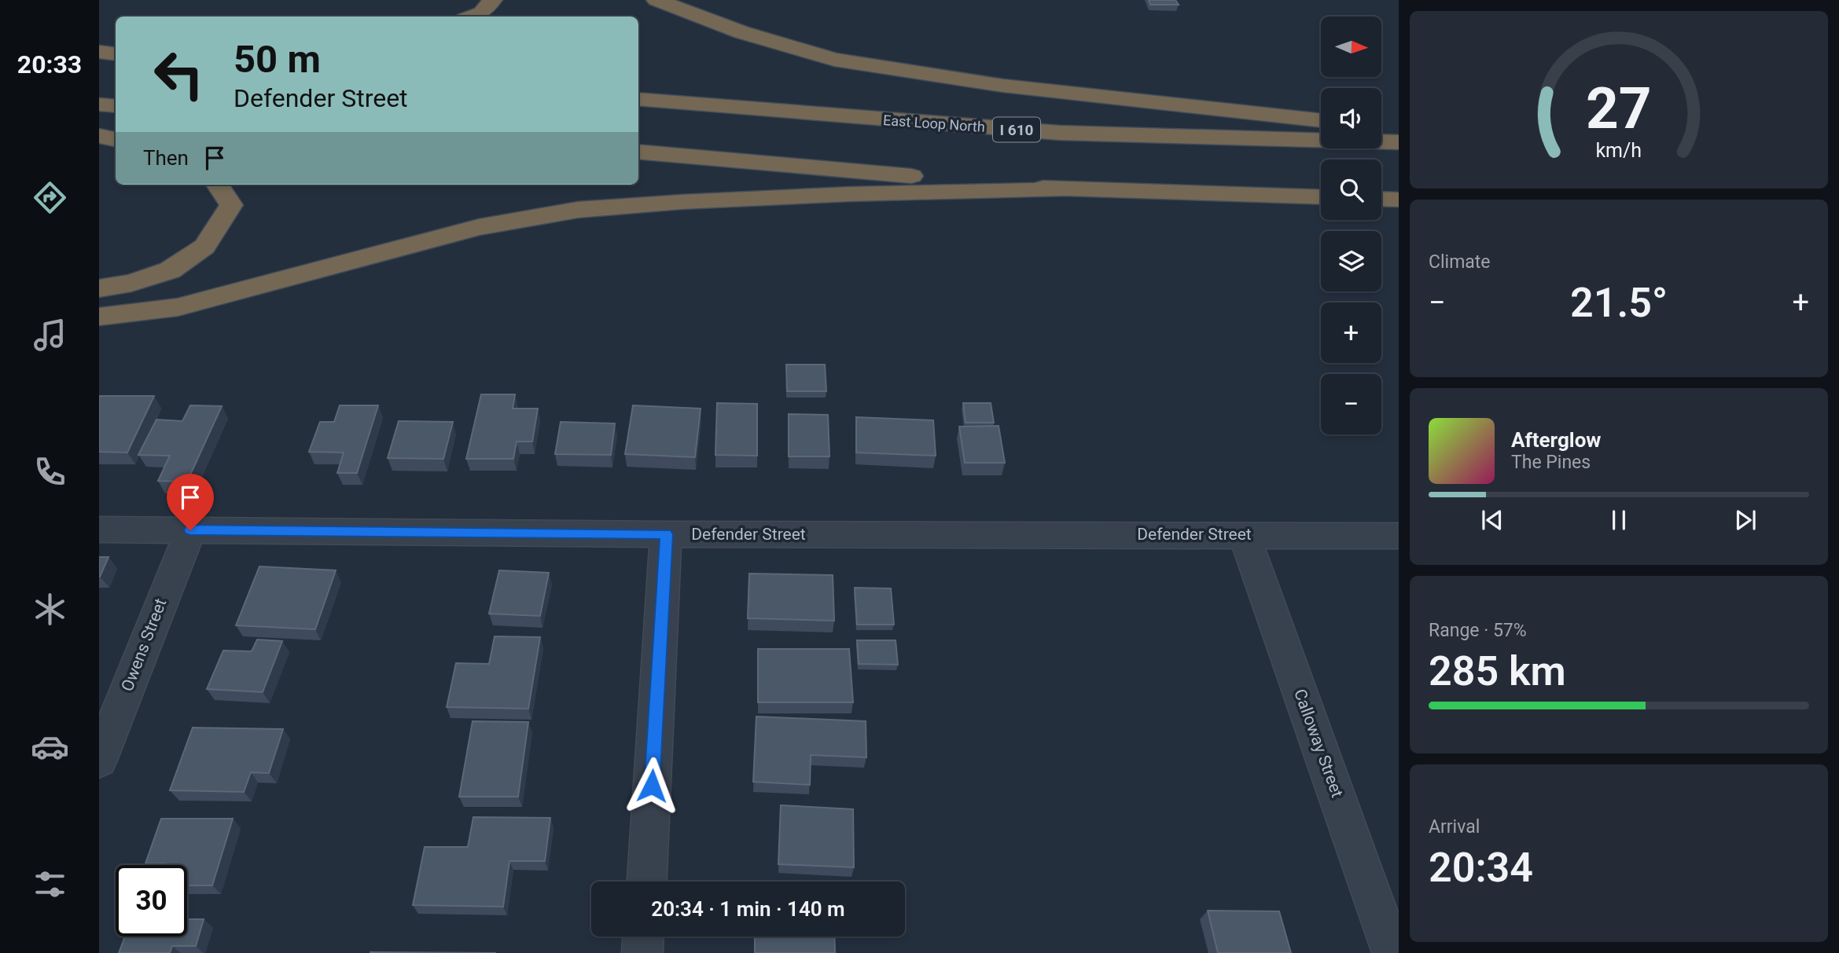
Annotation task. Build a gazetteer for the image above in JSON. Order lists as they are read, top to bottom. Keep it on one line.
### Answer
{"streets":{"highway":["East Loop North","I 610"],"street":["Defender Street","Owens Street","Calloway Street"]},"crossings":[["Defender Street","Owens Street"],["Defender Street","Calloway Street"]],"north":"right","page":{"tabs":"20:33","map_buttons":["+","−"],"turn":["50 m","Defender Street"],"then":"Then","tile":["Climate",["Range · 57%","285 km"],["Arrival","20:34"]],"heat":["−","21.5°","+"],"song":["Afterglow","The Pines"],"limit":"30","trip":"20:34 · 1 min · 140 m","gauge":["27","km/h"]}}
